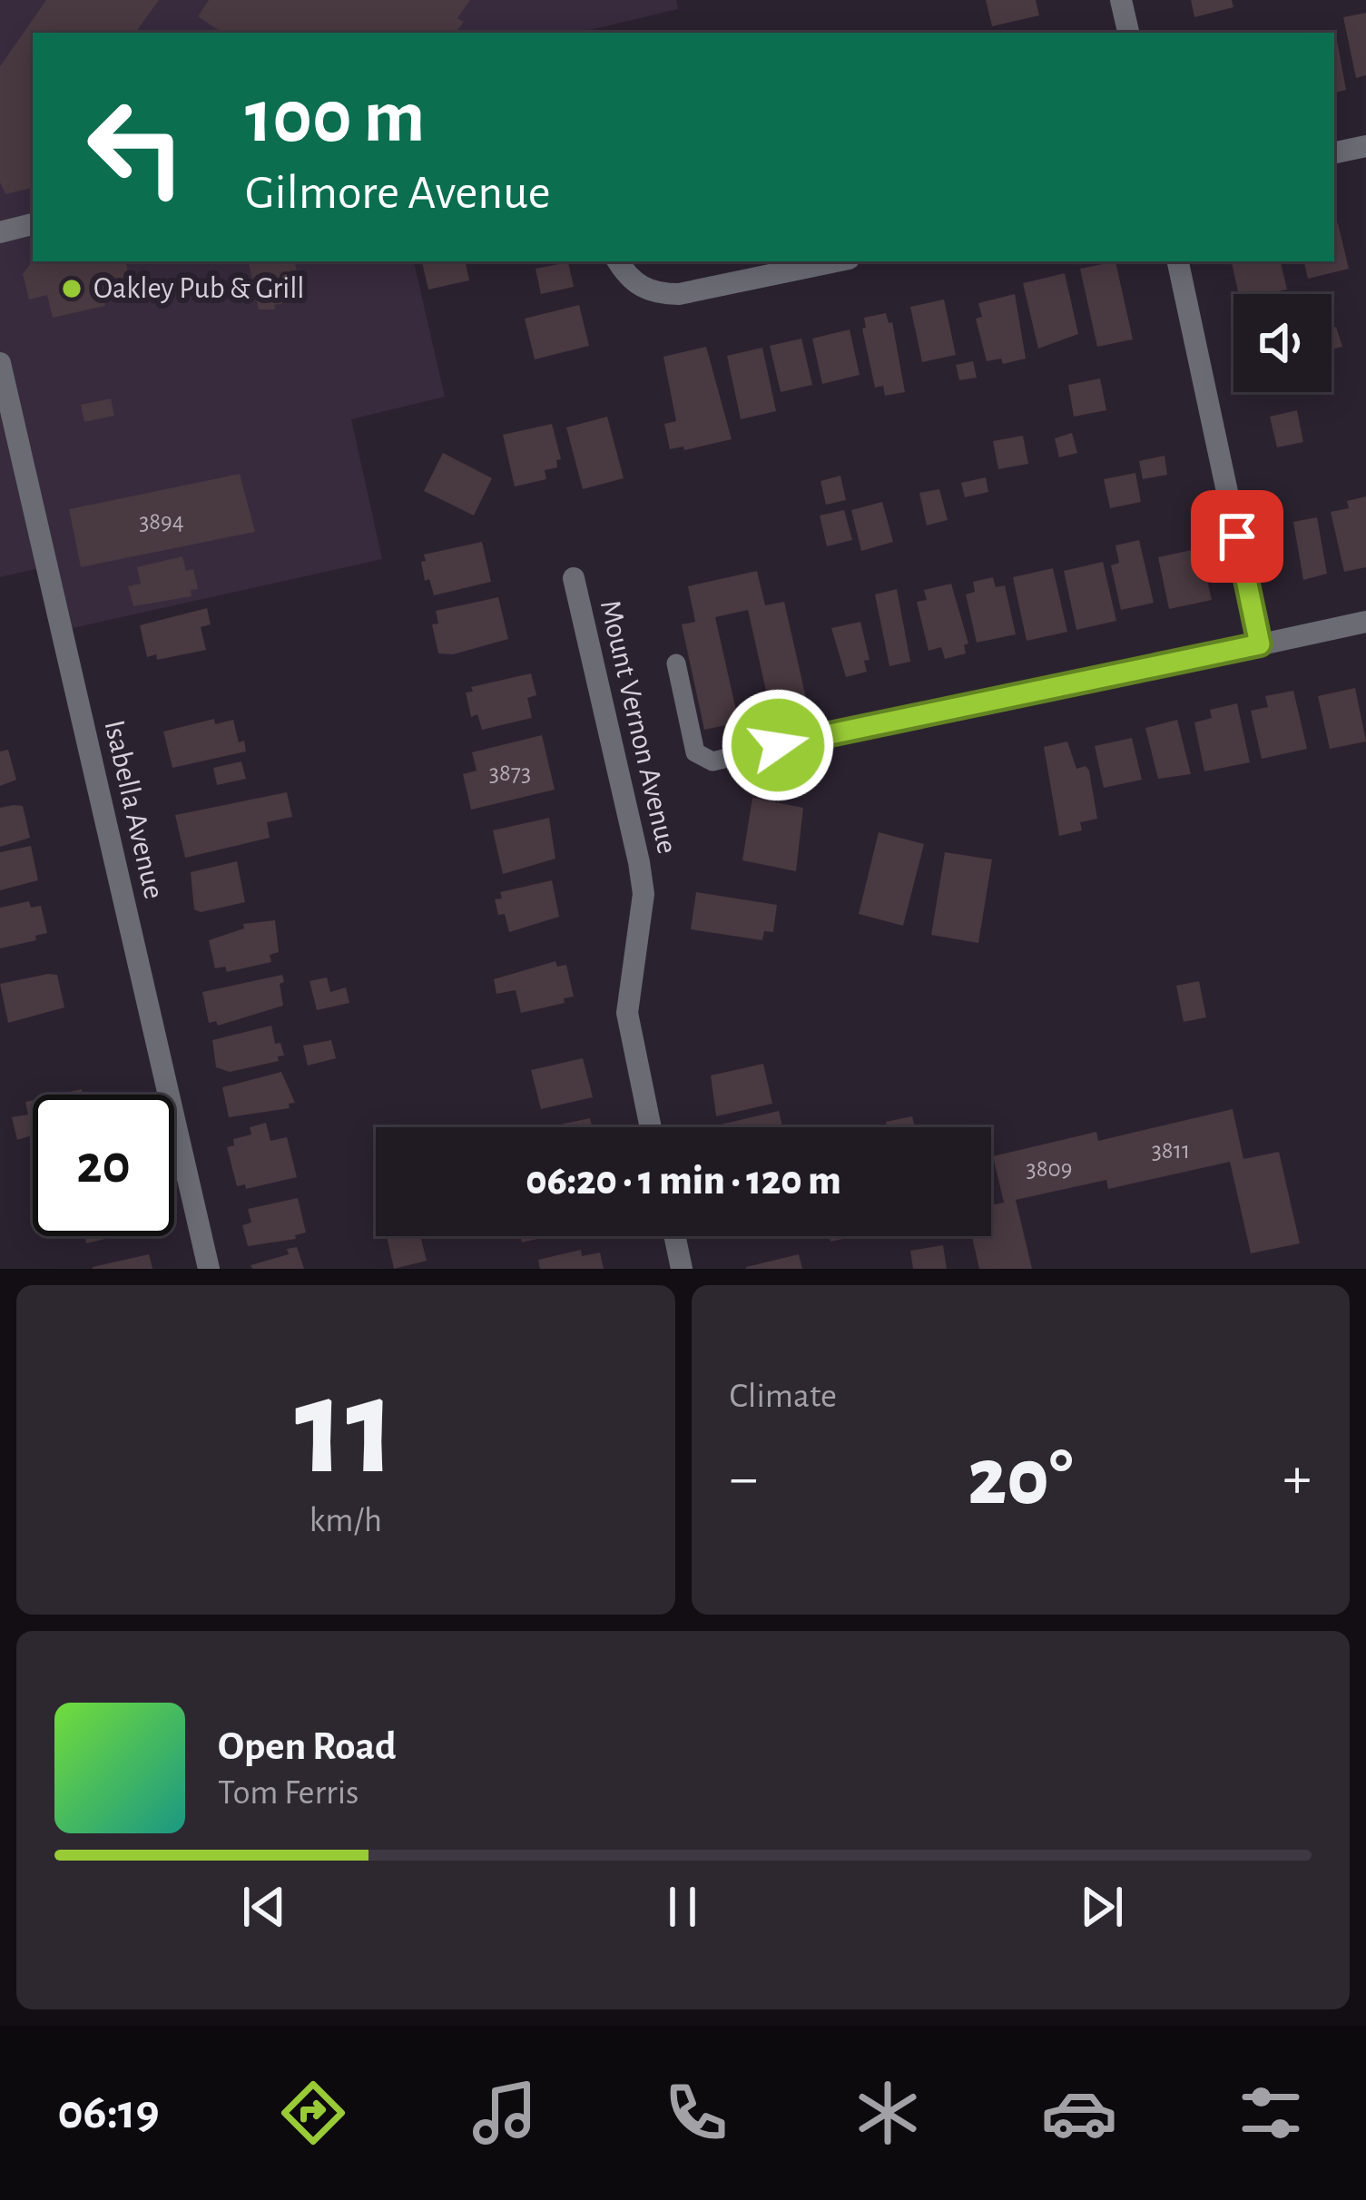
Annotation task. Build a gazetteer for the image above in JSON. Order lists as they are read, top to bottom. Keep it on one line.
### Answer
{"streets":{"street":["Mount Vernon Avenue","Isabella Avenue"]},"places":["Oakley Pub & Grill"],"house_numbers":["3894","3873","3811","3809"],"page":{"turn":["100 m","Gilmore Avenue"],"limit":"20","trip":"06:20 · 1 min · 120 m","tile":[["11","km/h"],"Climate"],"heat":["−","20°","+"],"song":["Open Road","Tom Ferris"],"tabs":"06:19"}}
